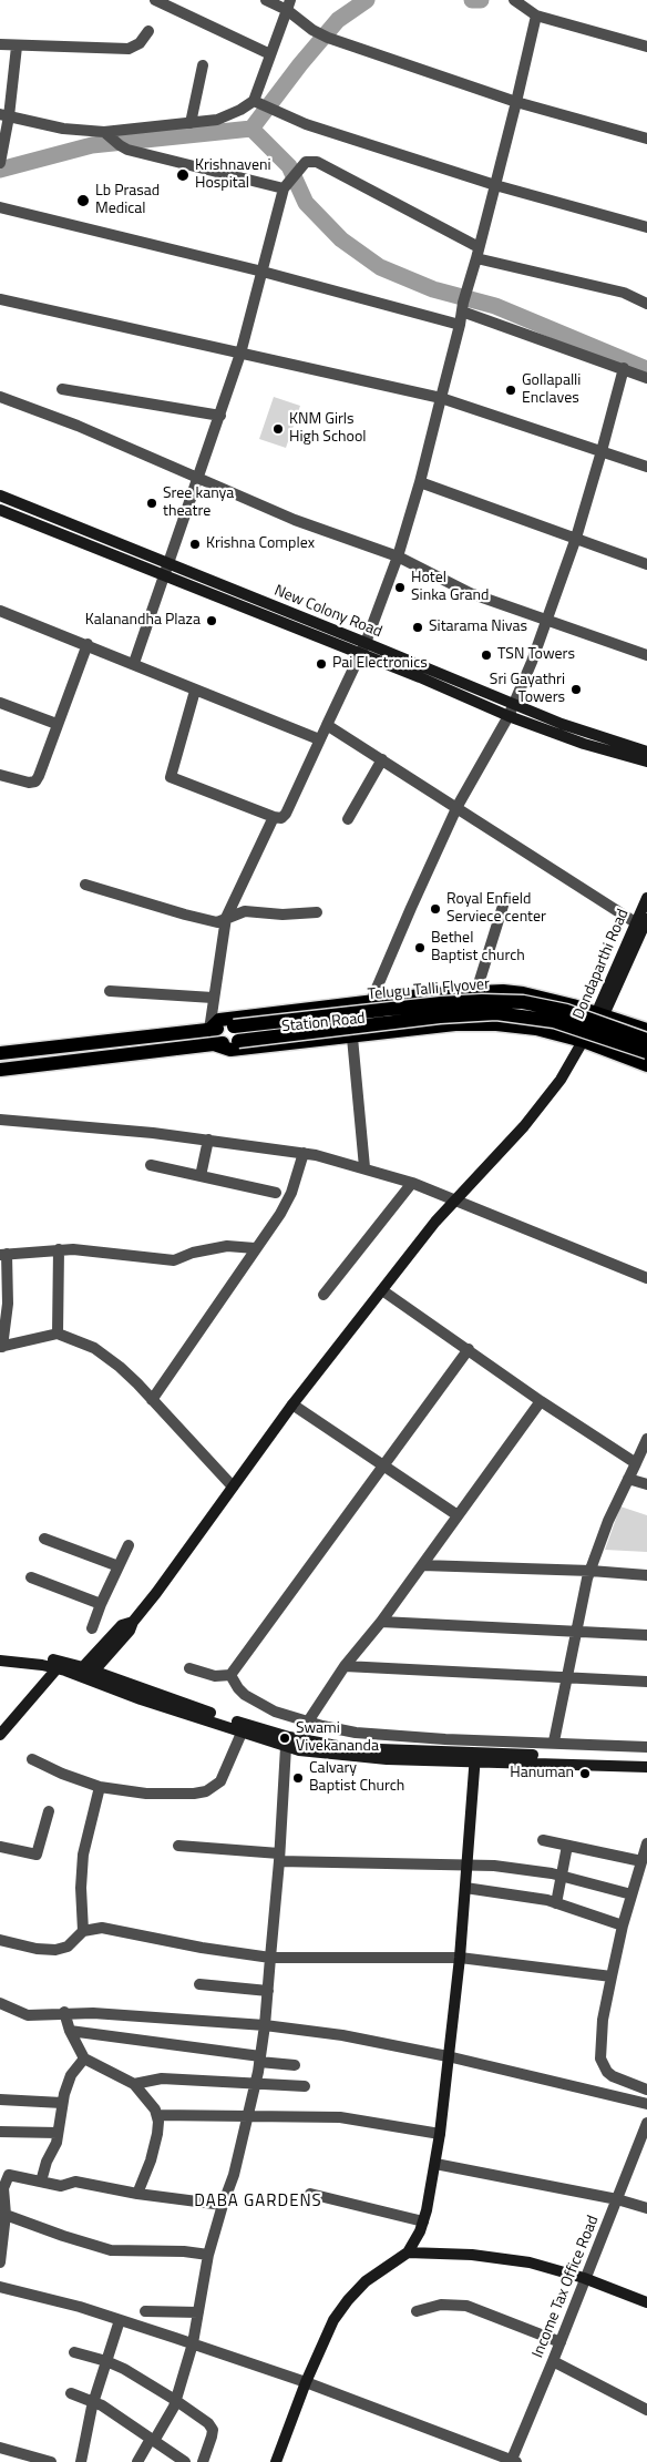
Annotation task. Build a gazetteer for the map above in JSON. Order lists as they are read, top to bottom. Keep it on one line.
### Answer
{"streets":{"main road":["New Colony Road","Dondaparthi Road","Telugu Talli Flyover","Station Road"],"street":["Income Tax Office Road"]},"crossings":[["Dondaparthi Road","Station Road"],["Telugu Talli Flyover","Station Road"]],"districts":["DABA GARDENS"],"places":["Krishnaveni Hospital","Lb Prasad Medical","Gollapalli Enclaves","KNM Girls High School","Sree kanya theatre","Krishna Complex","Hotel Sinka Grand","Kalanandha Plaza","Sitarama Nivas","TSN Towers","Pai Electronics","Sri Gayathri Towers","Royal Enfield Serviece center","Bethel Baptist church","Swami Vivekananda","Hanuman","Calvary Baptist Church"]}
